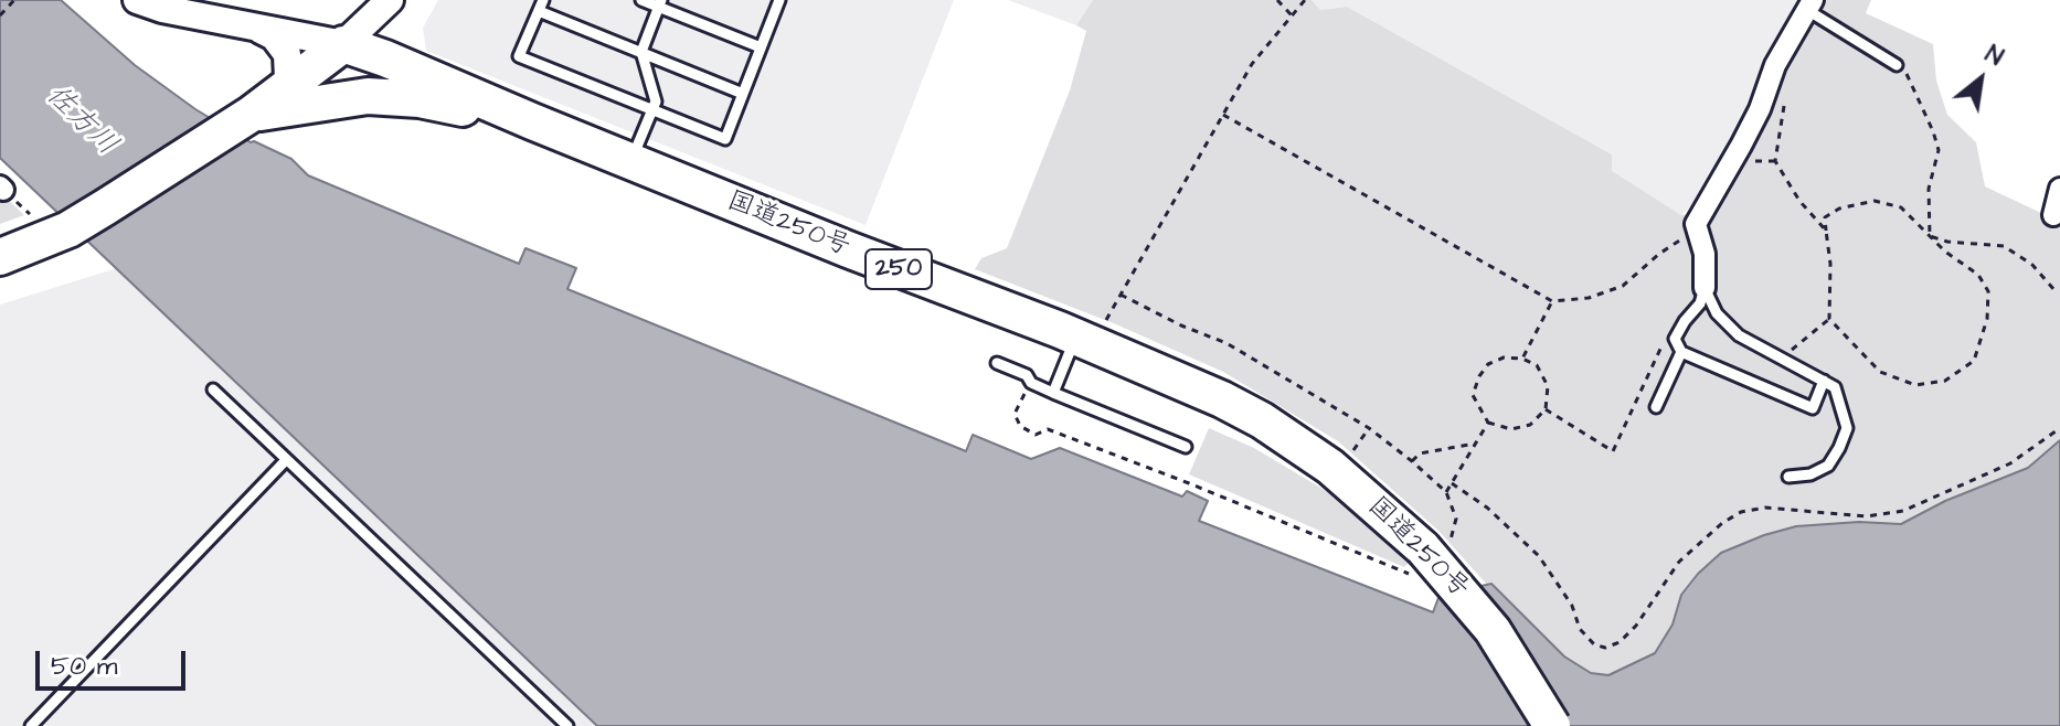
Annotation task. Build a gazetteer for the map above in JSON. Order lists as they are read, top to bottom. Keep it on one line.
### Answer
{"streets":{"highway":["国道250号","250"]},"crossings":[["国道250号","250"]],"water":["佐方川"],"scale_bar":"50 m","north":"top right"}
